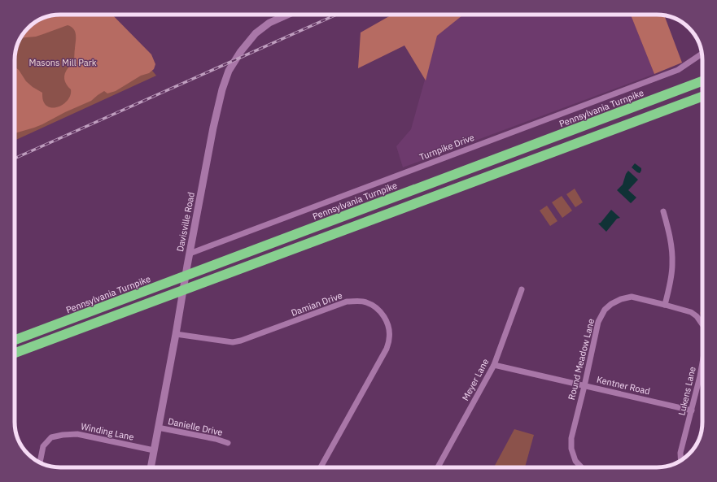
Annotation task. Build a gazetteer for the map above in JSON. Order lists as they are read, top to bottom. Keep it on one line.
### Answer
{"streets":{"highway":["Pennsylvania Turnpike"],"street":["Turnpike Drive","Davisville Road","Damian Drive","Round Meadow Lane","Meyer Lane","Kentner Road","Lukens Lane","Danielle Drive","Winding Lane"]},"crossings":[["Turnpike Drive","Davisville Road"],["Davisville Road","Damian Drive"],["Davisville Road","Danielle Drive"],["Davisville Road","Winding Lane"],["Round Meadow Lane","Kentner Road"],["Round Meadow Lane","Lukens Lane"],["Meyer Lane","Kentner Road"],["Kentner Road","Lukens Lane"]],"parks":["Masons Mill Park"]}
